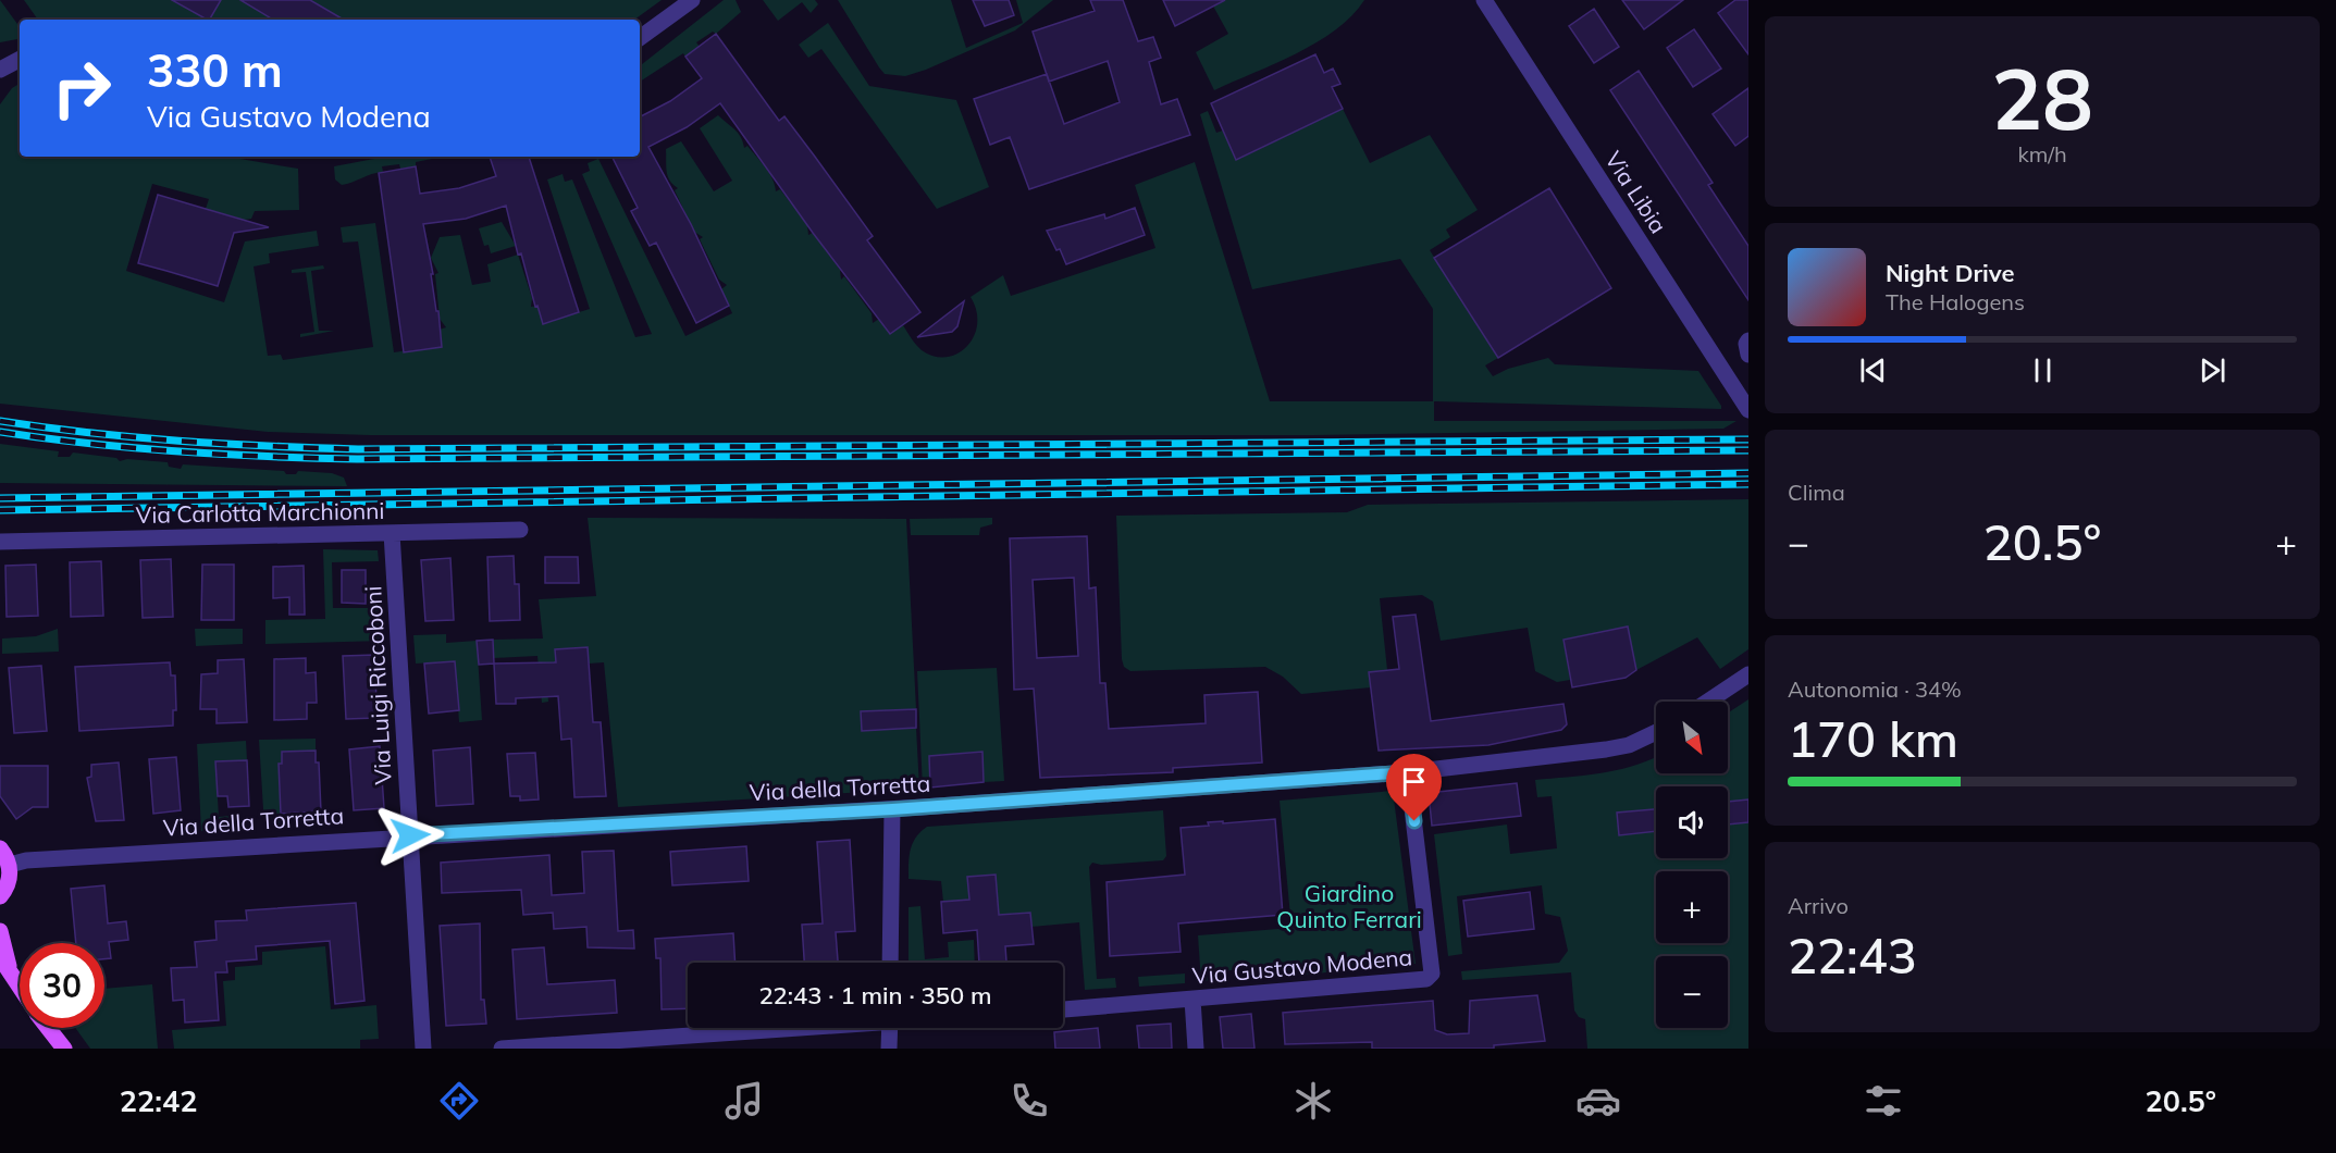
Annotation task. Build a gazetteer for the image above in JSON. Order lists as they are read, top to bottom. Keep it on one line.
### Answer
{"streets":{"street":["Via Libia","Via Carlotta Marchionni","Via Luigi Riccoboni","Via della Torretta","Via Gustavo Modena"]},"crossings":[["Via Carlotta Marchionni","Via Luigi Riccoboni"],["Via Luigi Riccoboni","Via della Torretta"],["Via della Torretta","Via Gustavo Modena"]],"parks":["Giardino Quinto Ferrari"],"north":"bottom right","page":{"tile":[["28","km/h"],"Clima",["Autonomia · 34%","170 km"],["Arrivo","22:43"]],"turn":["330 m","Via Gustavo Modena"],"song":["Night Drive","The Halogens"],"heat":["−","20.5°","+"],"map_buttons":["+","−"],"limit":"30","trip":"22:43 · 1 min · 350 m","tabs":["22:42","20.5°"]}}
